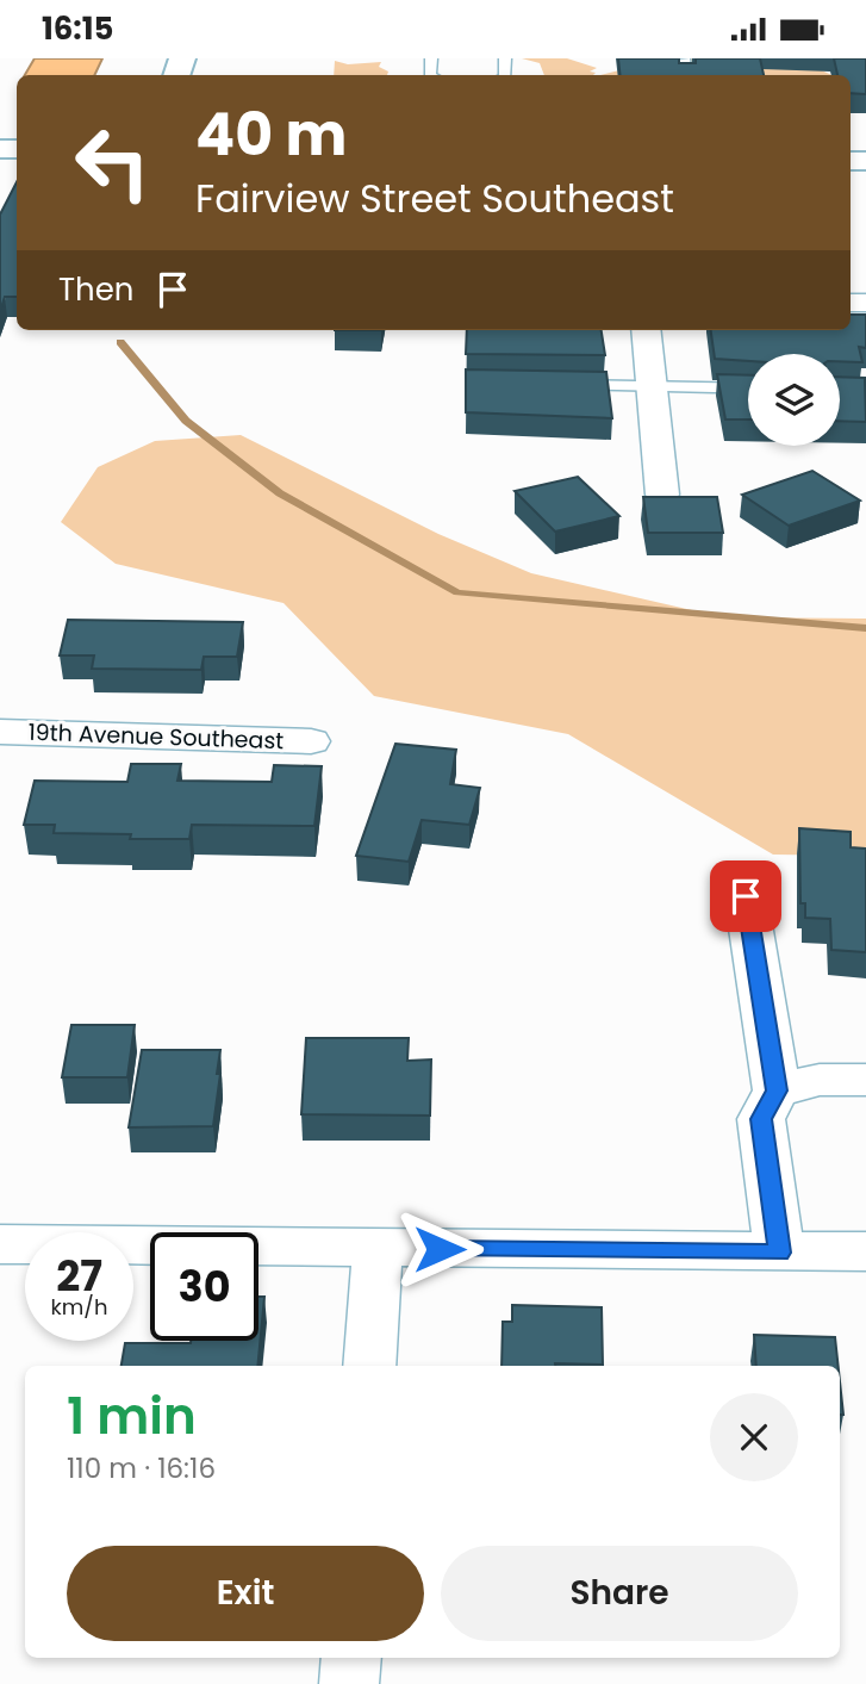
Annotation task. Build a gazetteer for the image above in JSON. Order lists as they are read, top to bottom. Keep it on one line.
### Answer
{"streets":{"street":["19th Avenue Southeast"]},"page":{"status":"16:15","turn":["40 m","Fairview Street Southeast"],"then":"Then","speed":"27 km/h","limit":"30","heading":["1 min","110 m · 16:16"],"buttons":["Exit","Share"]}}
